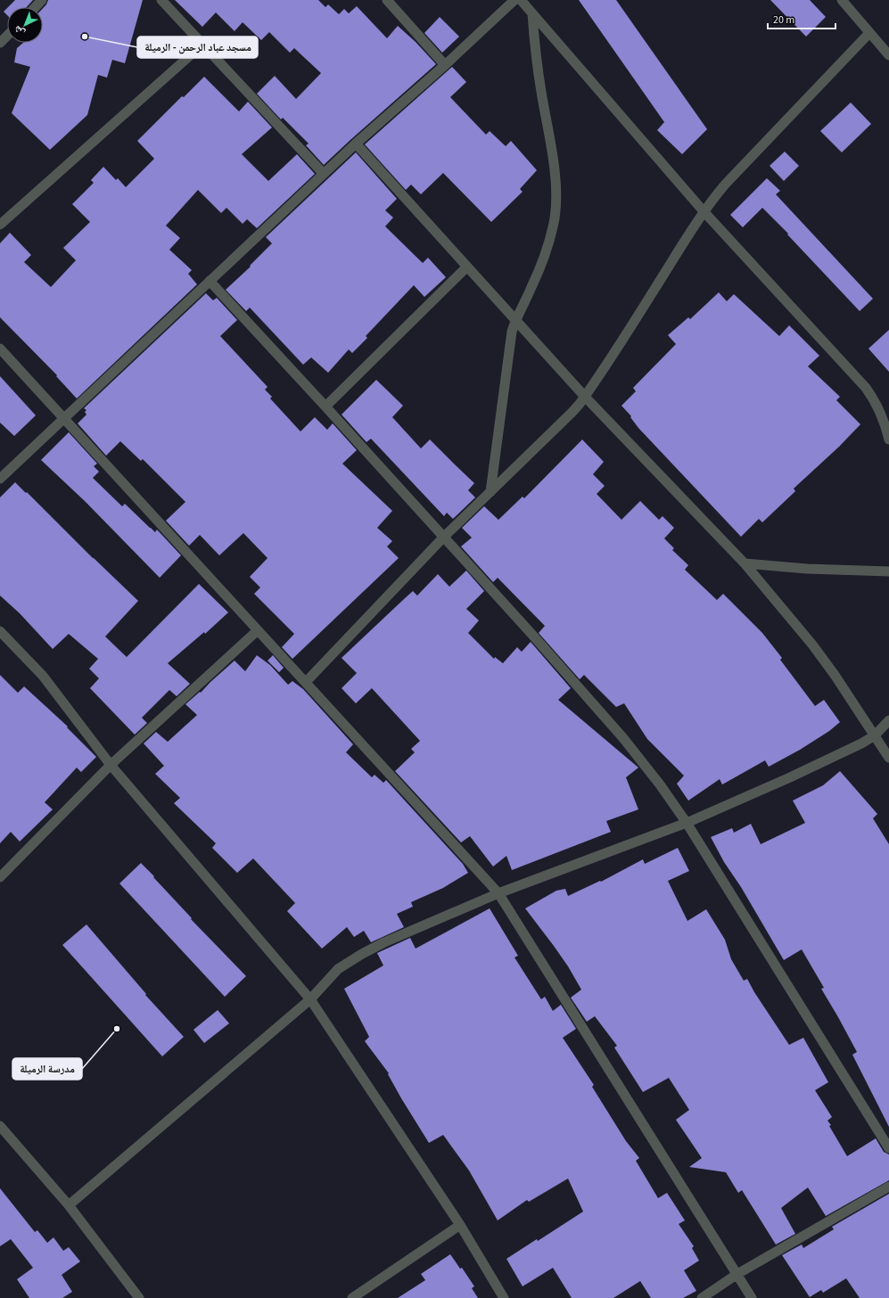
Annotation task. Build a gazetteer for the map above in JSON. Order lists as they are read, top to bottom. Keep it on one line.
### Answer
{"places":["مسجد عباد الرحمن - الرميلة","مدرسة الرميلة"],"scale_bar":"20 m","north":"bottom left"}
